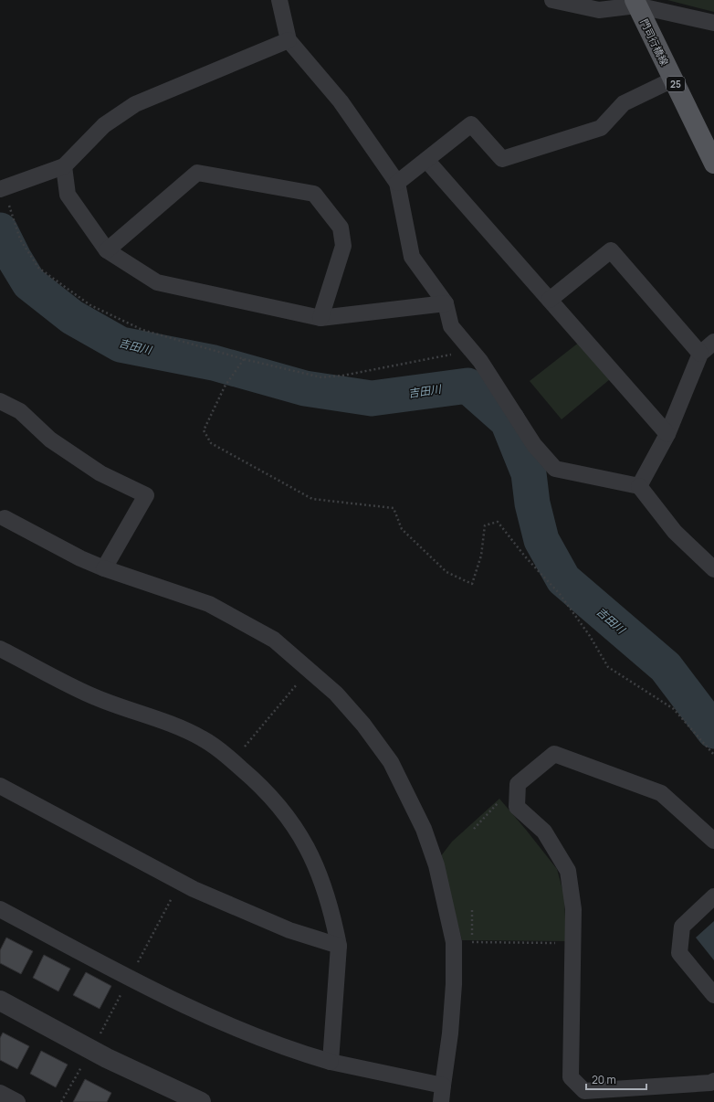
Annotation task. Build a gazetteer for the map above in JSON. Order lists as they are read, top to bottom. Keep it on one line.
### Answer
{"streets":{"main road":["門司行橋線","25"]},"water":["吉田川"],"scale_bar":"20 m"}
